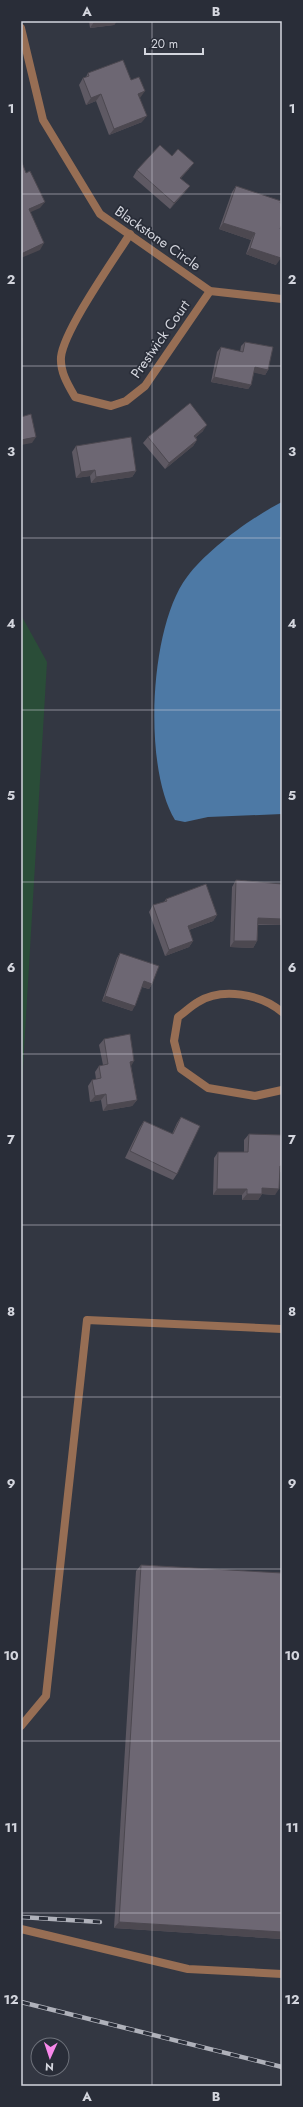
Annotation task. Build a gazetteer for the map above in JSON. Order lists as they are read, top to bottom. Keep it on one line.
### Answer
{"streets":{"street":["Blackstone Circle","Prestwick Court"]},"crossings":[["Blackstone Circle","Prestwick Court"]],"scale_bar":"20 m","north":"bottom","grid":{"columns":["A","B"],"rows":["1","2","3","4","5","6","7","8","9","10","11","12"]}}
